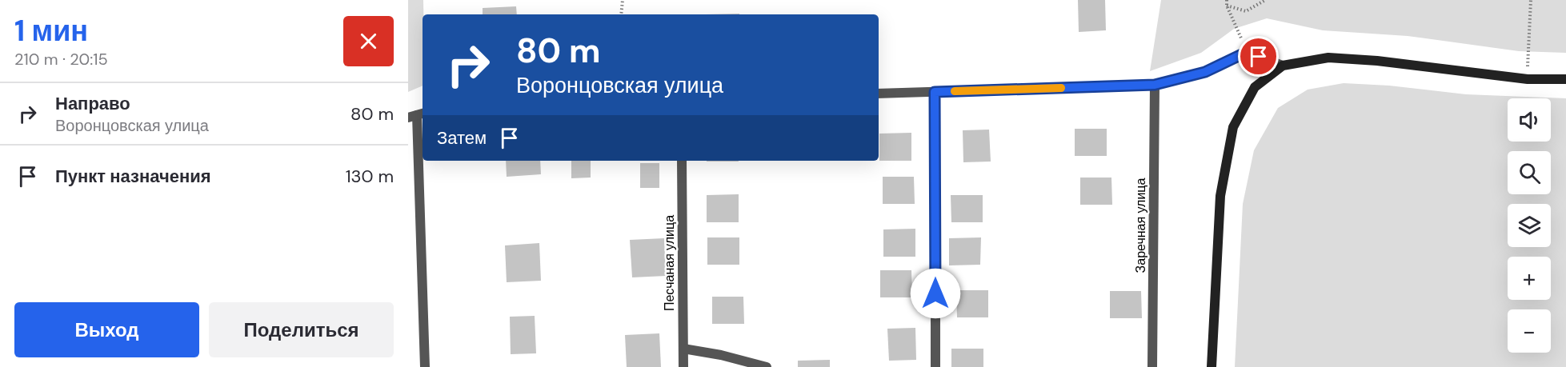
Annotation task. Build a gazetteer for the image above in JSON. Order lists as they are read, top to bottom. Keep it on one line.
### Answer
{"streets":{"street":["Заречная улица","Песчаная улица"]},"page":{"heading":["1 мин","210 m · 20:15"],"turn":["80 m","Воронцовская улица"],"list":[{"name":"Направо","note":"Воронцовская улица","value":"80 m"},{"name":"Пункт назначения","value":"130 m"}],"map_buttons":["+","−"],"then":"Затем","buttons":["Выход","Поделиться"]}}
